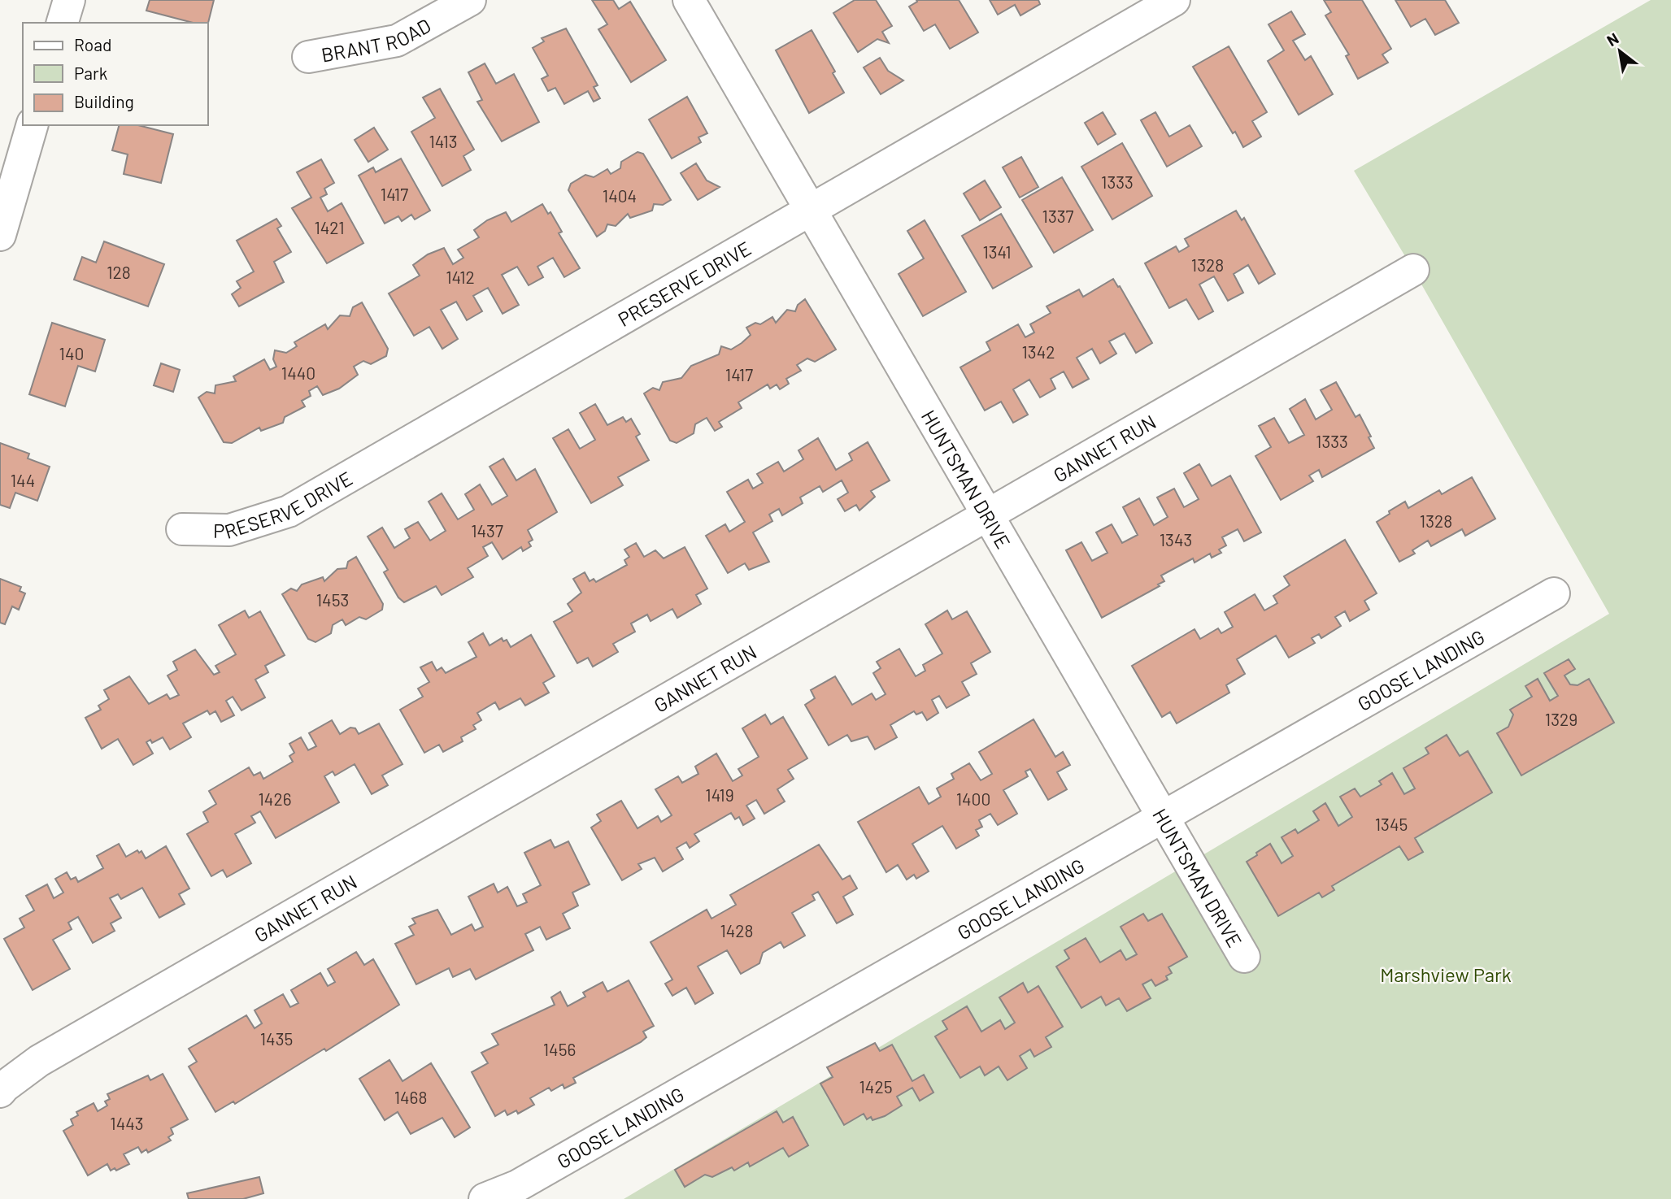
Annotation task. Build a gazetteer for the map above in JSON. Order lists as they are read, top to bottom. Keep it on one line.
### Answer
{"streets":{"street":["BRANT ROAD","PRESERVE DRIVE","GANNET RUN","HUNTSMAN DRIVE","GOOSE LANDING"]},"crossings":[["PRESERVE DRIVE","HUNTSMAN DRIVE"],["GANNET RUN","HUNTSMAN DRIVE"],["HUNTSMAN DRIVE","GOOSE LANDING"]],"parks":["Marshview Park"],"house_numbers":["1413","1333","1417","1404","1337","1421","1341","1328","128","1412","1342","140","1440","1417","1333","144","1328","1437","1343","1453","1329","1419","1426","1400","1345","1428","1435","1456","1425","1468","1443"],"legend":["Road","Park","Building"],"north":"top left"}
